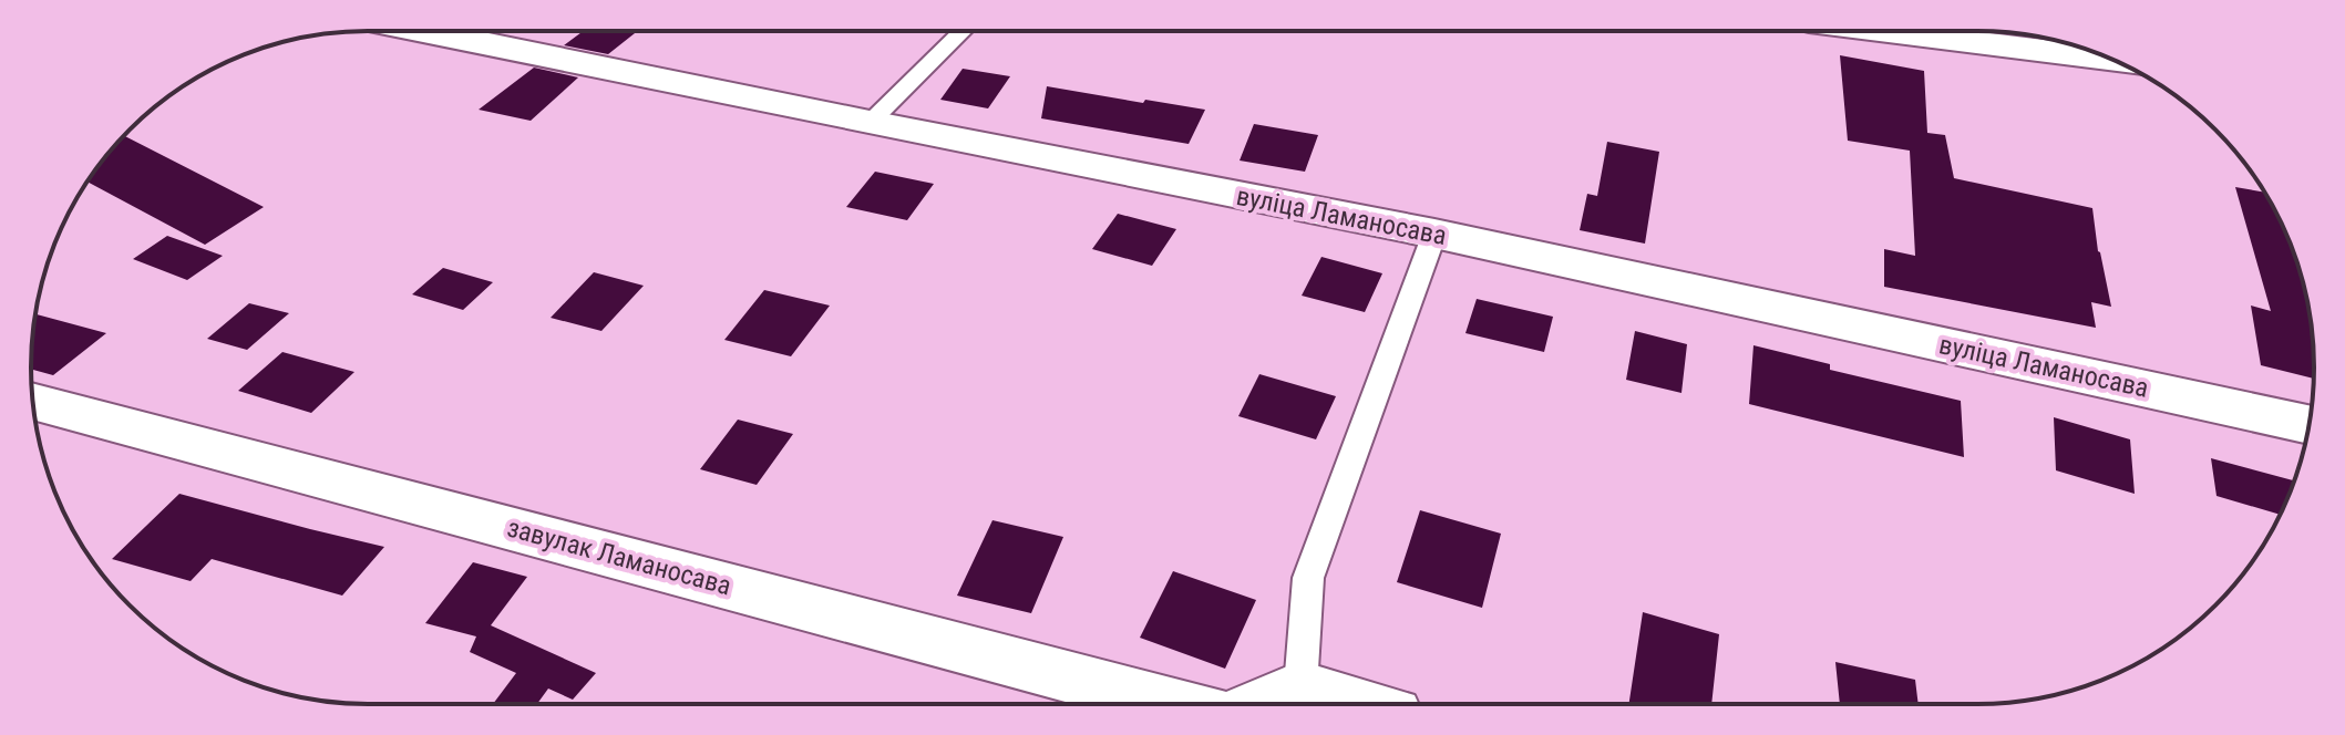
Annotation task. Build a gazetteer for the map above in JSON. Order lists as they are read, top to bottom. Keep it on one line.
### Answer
{"streets":{"street":["вуліца Ламаносава","завулак Ламаносава"]}}
